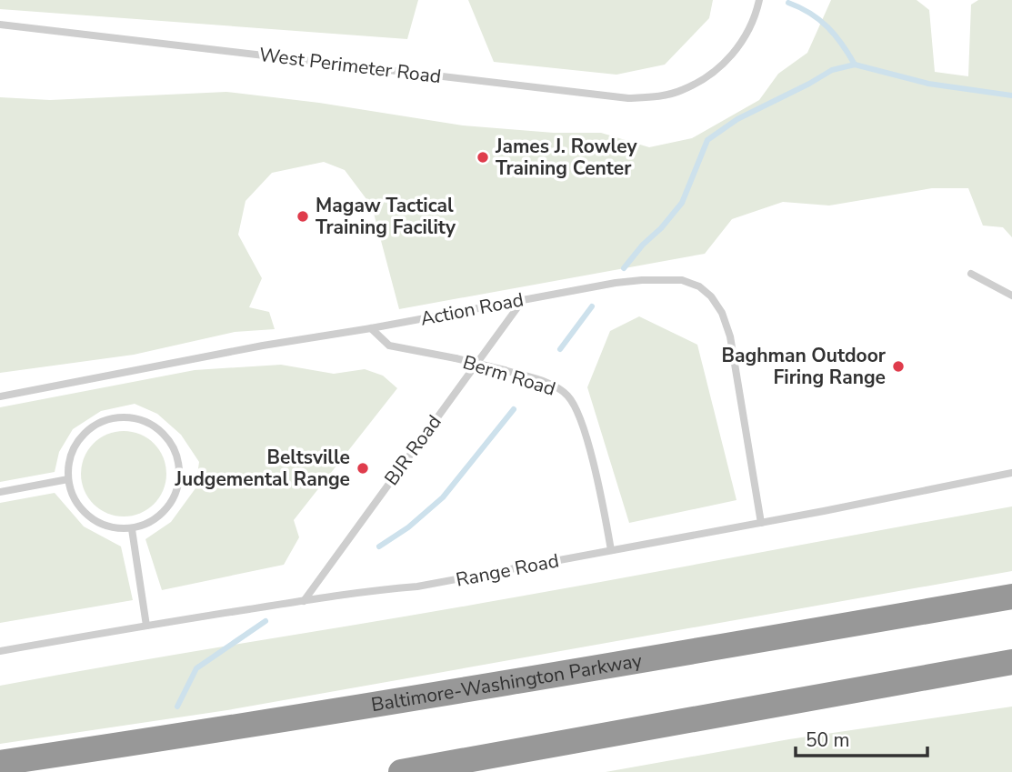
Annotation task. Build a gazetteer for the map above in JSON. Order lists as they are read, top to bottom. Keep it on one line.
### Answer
{"streets":{"highway":["Baltimore-Washington Parkway"],"lane":["West Perimeter Road","Action Road","Berm Road","BJR Road","Range Road"]},"crossings":[["Action Road","Berm Road"],["Action Road","BJR Road"],["Action Road","Range Road"],["Berm Road","Range Road"],["BJR Road","Range Road"]],"places":["James J. Rowley Training Center","Magaw Tactical Training Facility","Baghman Outdoor Firing Range","Beltsville Judgemental Range"],"scale_bar":"50 m"}
